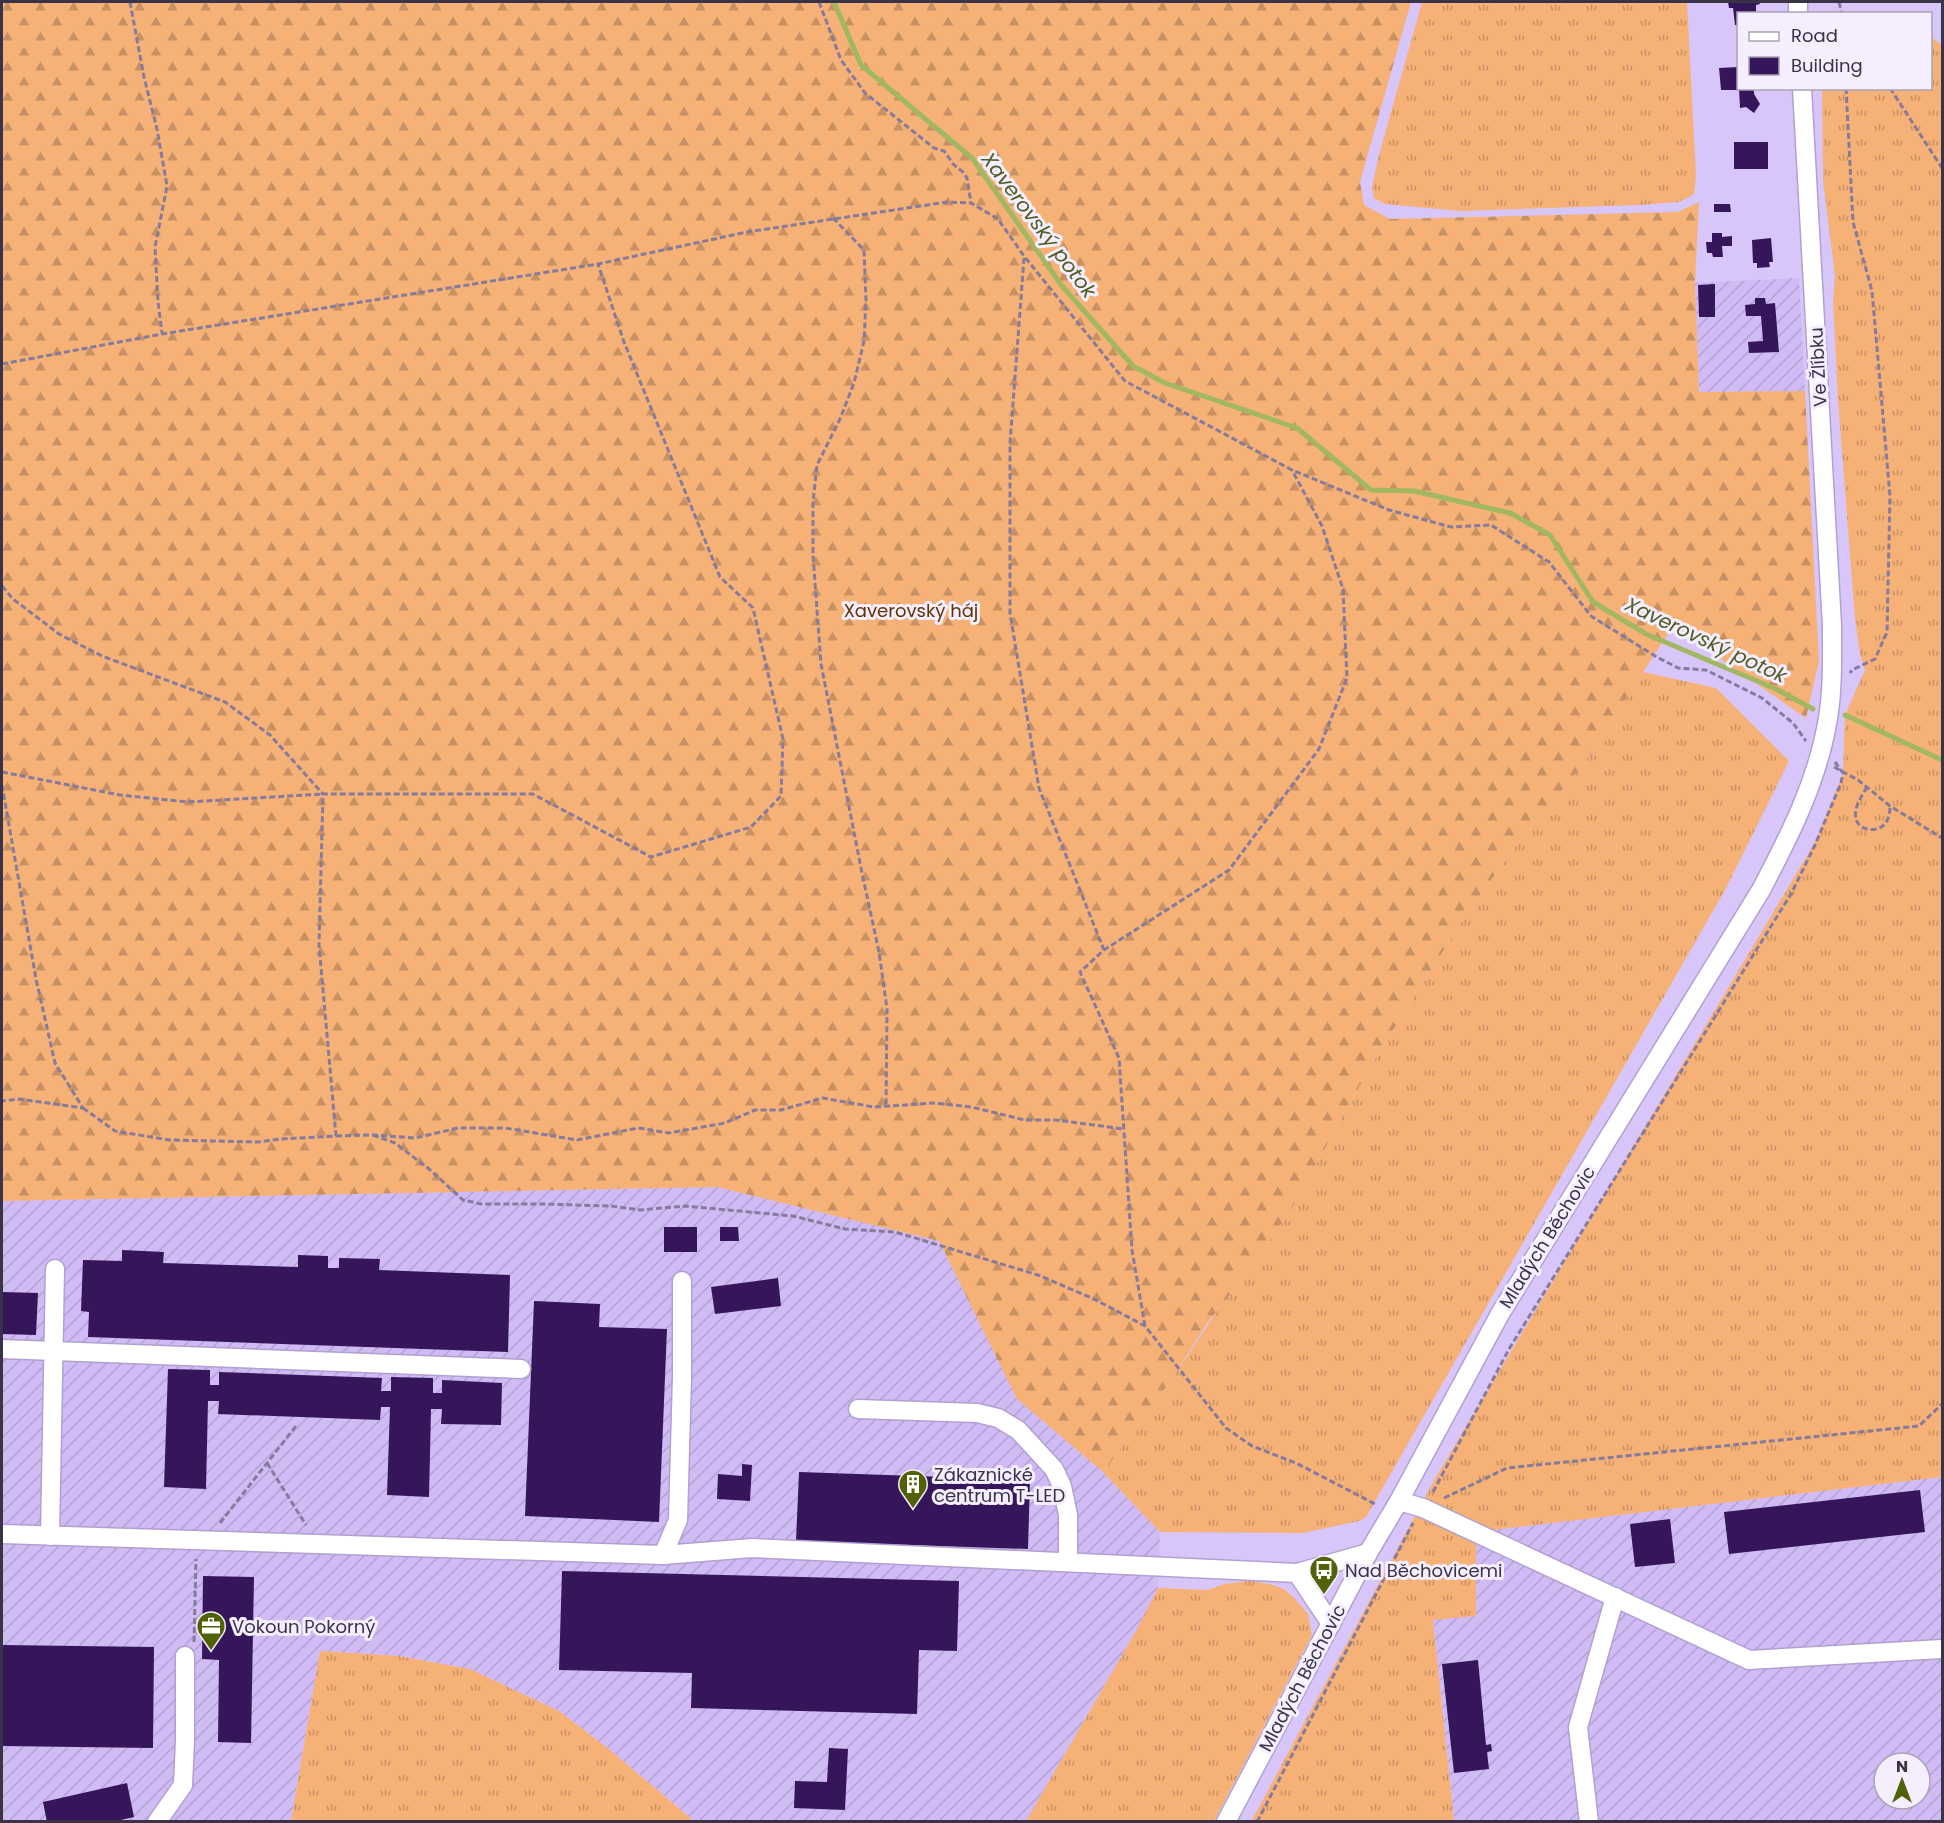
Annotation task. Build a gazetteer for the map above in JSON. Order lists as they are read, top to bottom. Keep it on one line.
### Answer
{"streets":{"street":["Ve Žlíbku","Mladých Běchovic"]},"crossings":[["Ve Žlíbku","Mladých Běchovic"]],"water":["Xaverovský potok"],"parks":["Xaverovský háj"],"places":{"building":["Zákaznické centrum T-LED"],"bus stop":["Nad Běchovicemi"],"office":["Vokoun Pokorný"]},"legend":["Road","Building"],"north":"top"}
